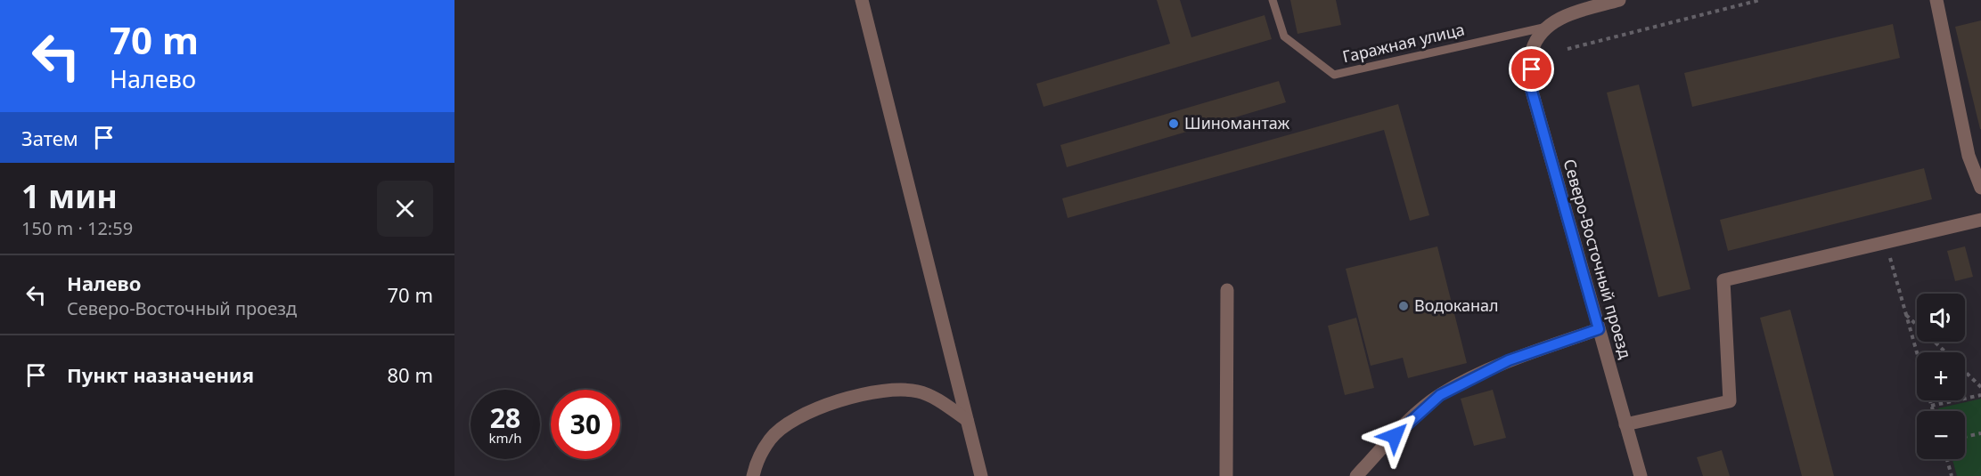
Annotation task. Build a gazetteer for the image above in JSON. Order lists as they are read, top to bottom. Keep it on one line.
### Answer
{"streets":{"street":["Северо-Восточный проезд"],"lane":["Гаражная улица"]},"crossings":[["Гаражная улица","Северо-Восточный проезд"]],"places":["Шиномантаж","Водоканал"],"page":{"turn":["70 m","Налево"],"then":"Затем","heading":["1 мин","150 m · 12:59"],"list":[{"name":"Налево","note":"Северо-Восточный проезд","value":"70 m"},{"name":"Пункт назначения","value":"80 m"}],"map_buttons":["+","−"],"speed":"28 km/h","limit":"30"}}
